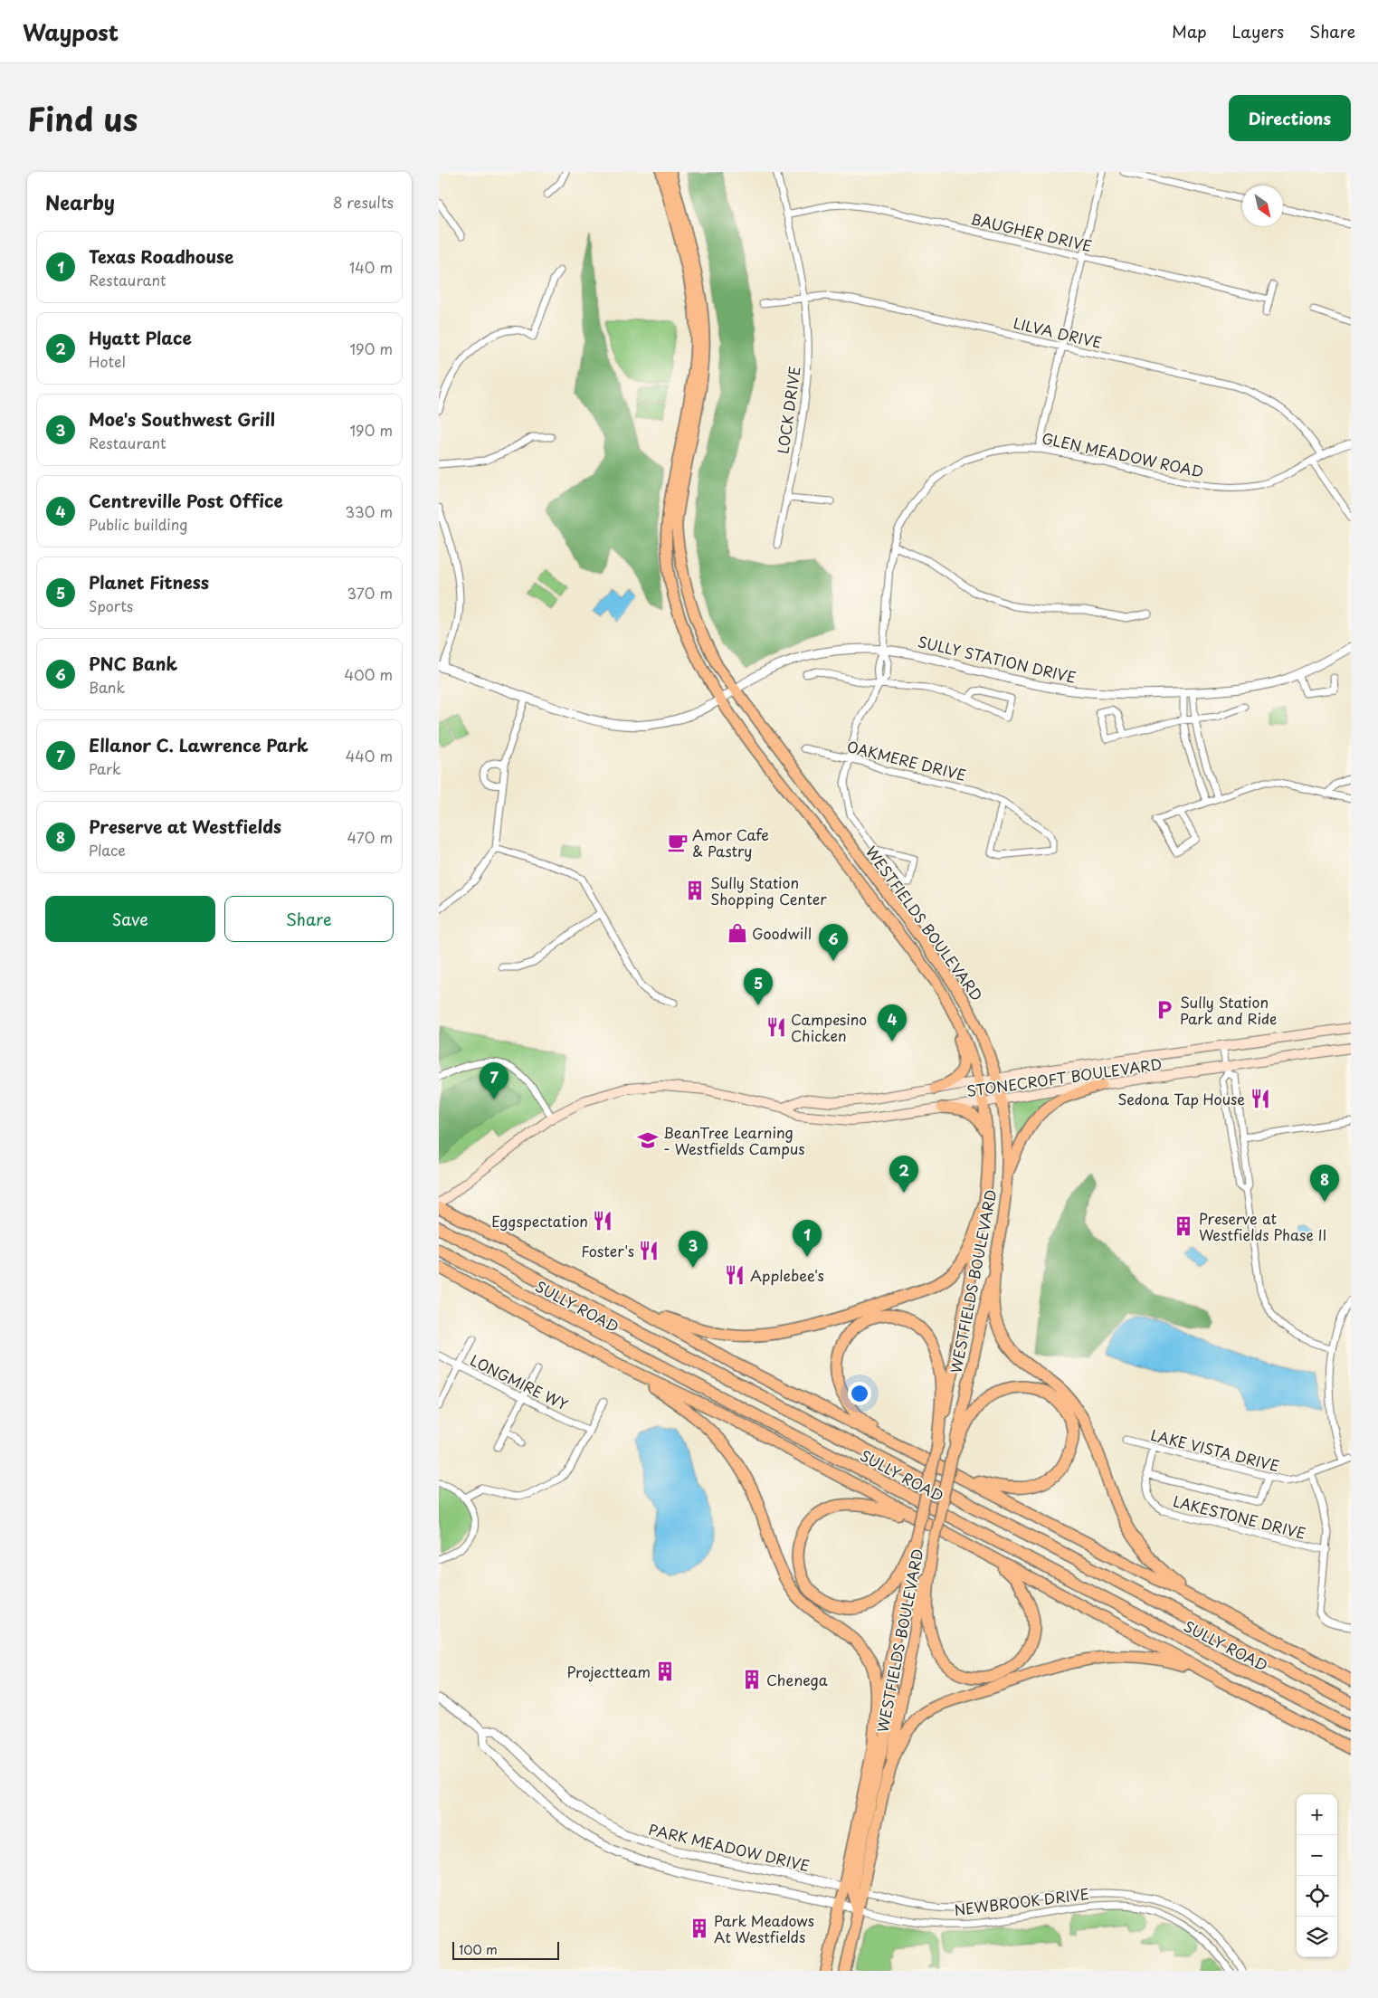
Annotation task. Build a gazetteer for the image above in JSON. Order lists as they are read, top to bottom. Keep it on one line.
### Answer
{"streets":{"highway":["SULLY ROAD"],"main road":["WESTFIELDS BOULEVARD","STONECROFT BOULEVARD"],"street":["BAUGHER DRIVE","LILVA DRIVE","LOCK DRIVE","GLEN MEADOW ROAD","SULLY STATION DRIVE","OAKMERE DRIVE","LONGMIRE WY","LAKE VISTA DRIVE","LAKESTONE DRIVE","PARK MEADOW DRIVE","NEWBROOK DRIVE"]},"crossings":[["BAUGHER DRIVE","LOCK DRIVE"],["LILVA DRIVE","LOCK DRIVE"],["LILVA DRIVE","GLEN MEADOW ROAD"],["GLEN MEADOW ROAD","SULLY STATION DRIVE"],["GLEN MEADOW ROAD","OAKMERE DRIVE"],["SULLY STATION DRIVE","WESTFIELDS BOULEVARD"],["WESTFIELDS BOULEVARD","STONECROFT BOULEVARD"],["WESTFIELDS BOULEVARD","PARK MEADOW DRIVE"],["WESTFIELDS BOULEVARD","NEWBROOK DRIVE"],["LAKE VISTA DRIVE","LAKESTONE DRIVE"],["PARK MEADOW DRIVE","NEWBROOK DRIVE"]],"places":{"cafe":["Amor Cafe & Pastry"],"building":["Sully Station Shopping Center","Preserve at Westfields Phase II","Projectteam","Chenega","Park Meadows At Westfields"],"shop":["Goodwill"],"parking":["Sully Station Park and Ride"],"restaurant":["Campesino Chicken","Sedona Tap House","Eggspectation","Foster's","Applebee's"],"school or university":["BeanTree Learning - Westfields Campus"]},"scale_bar":"100 m","north":"bottom right","page":{"header":"Waypost","nav":["Map","Layers","Share"],"title":"Find us","buttons":["Directions",["Save","Share"]],"heading":["Nearby","8 results"],"list":[{"mark":"1","name":"Texas Roadhouse","note":"Restaurant","value":"140 m"},{"mark":"2","name":"Hyatt Place","note":"Hotel","value":"190 m"},{"mark":"3","name":"Moe's Southwest Grill","note":"Restaurant","value":"190 m"},{"mark":"4","name":"Centreville Post Office","note":"Public building","value":"330 m"},{"mark":"5","name":"Planet Fitness","note":"Sports","value":"370 m"},{"mark":"6","name":"PNC Bank","note":"Bank","value":"400 m"},{"mark":"7","name":"Ellanor C. Lawrence Park","note":"Park","value":"440 m"},{"mark":"8","name":"Preserve at Westfields","note":"Place","value":"470 m"}],"pins":["6","5","4","7","2","8","1","3"],"map_buttons":["+","−"],"scale":"100 m"}}
